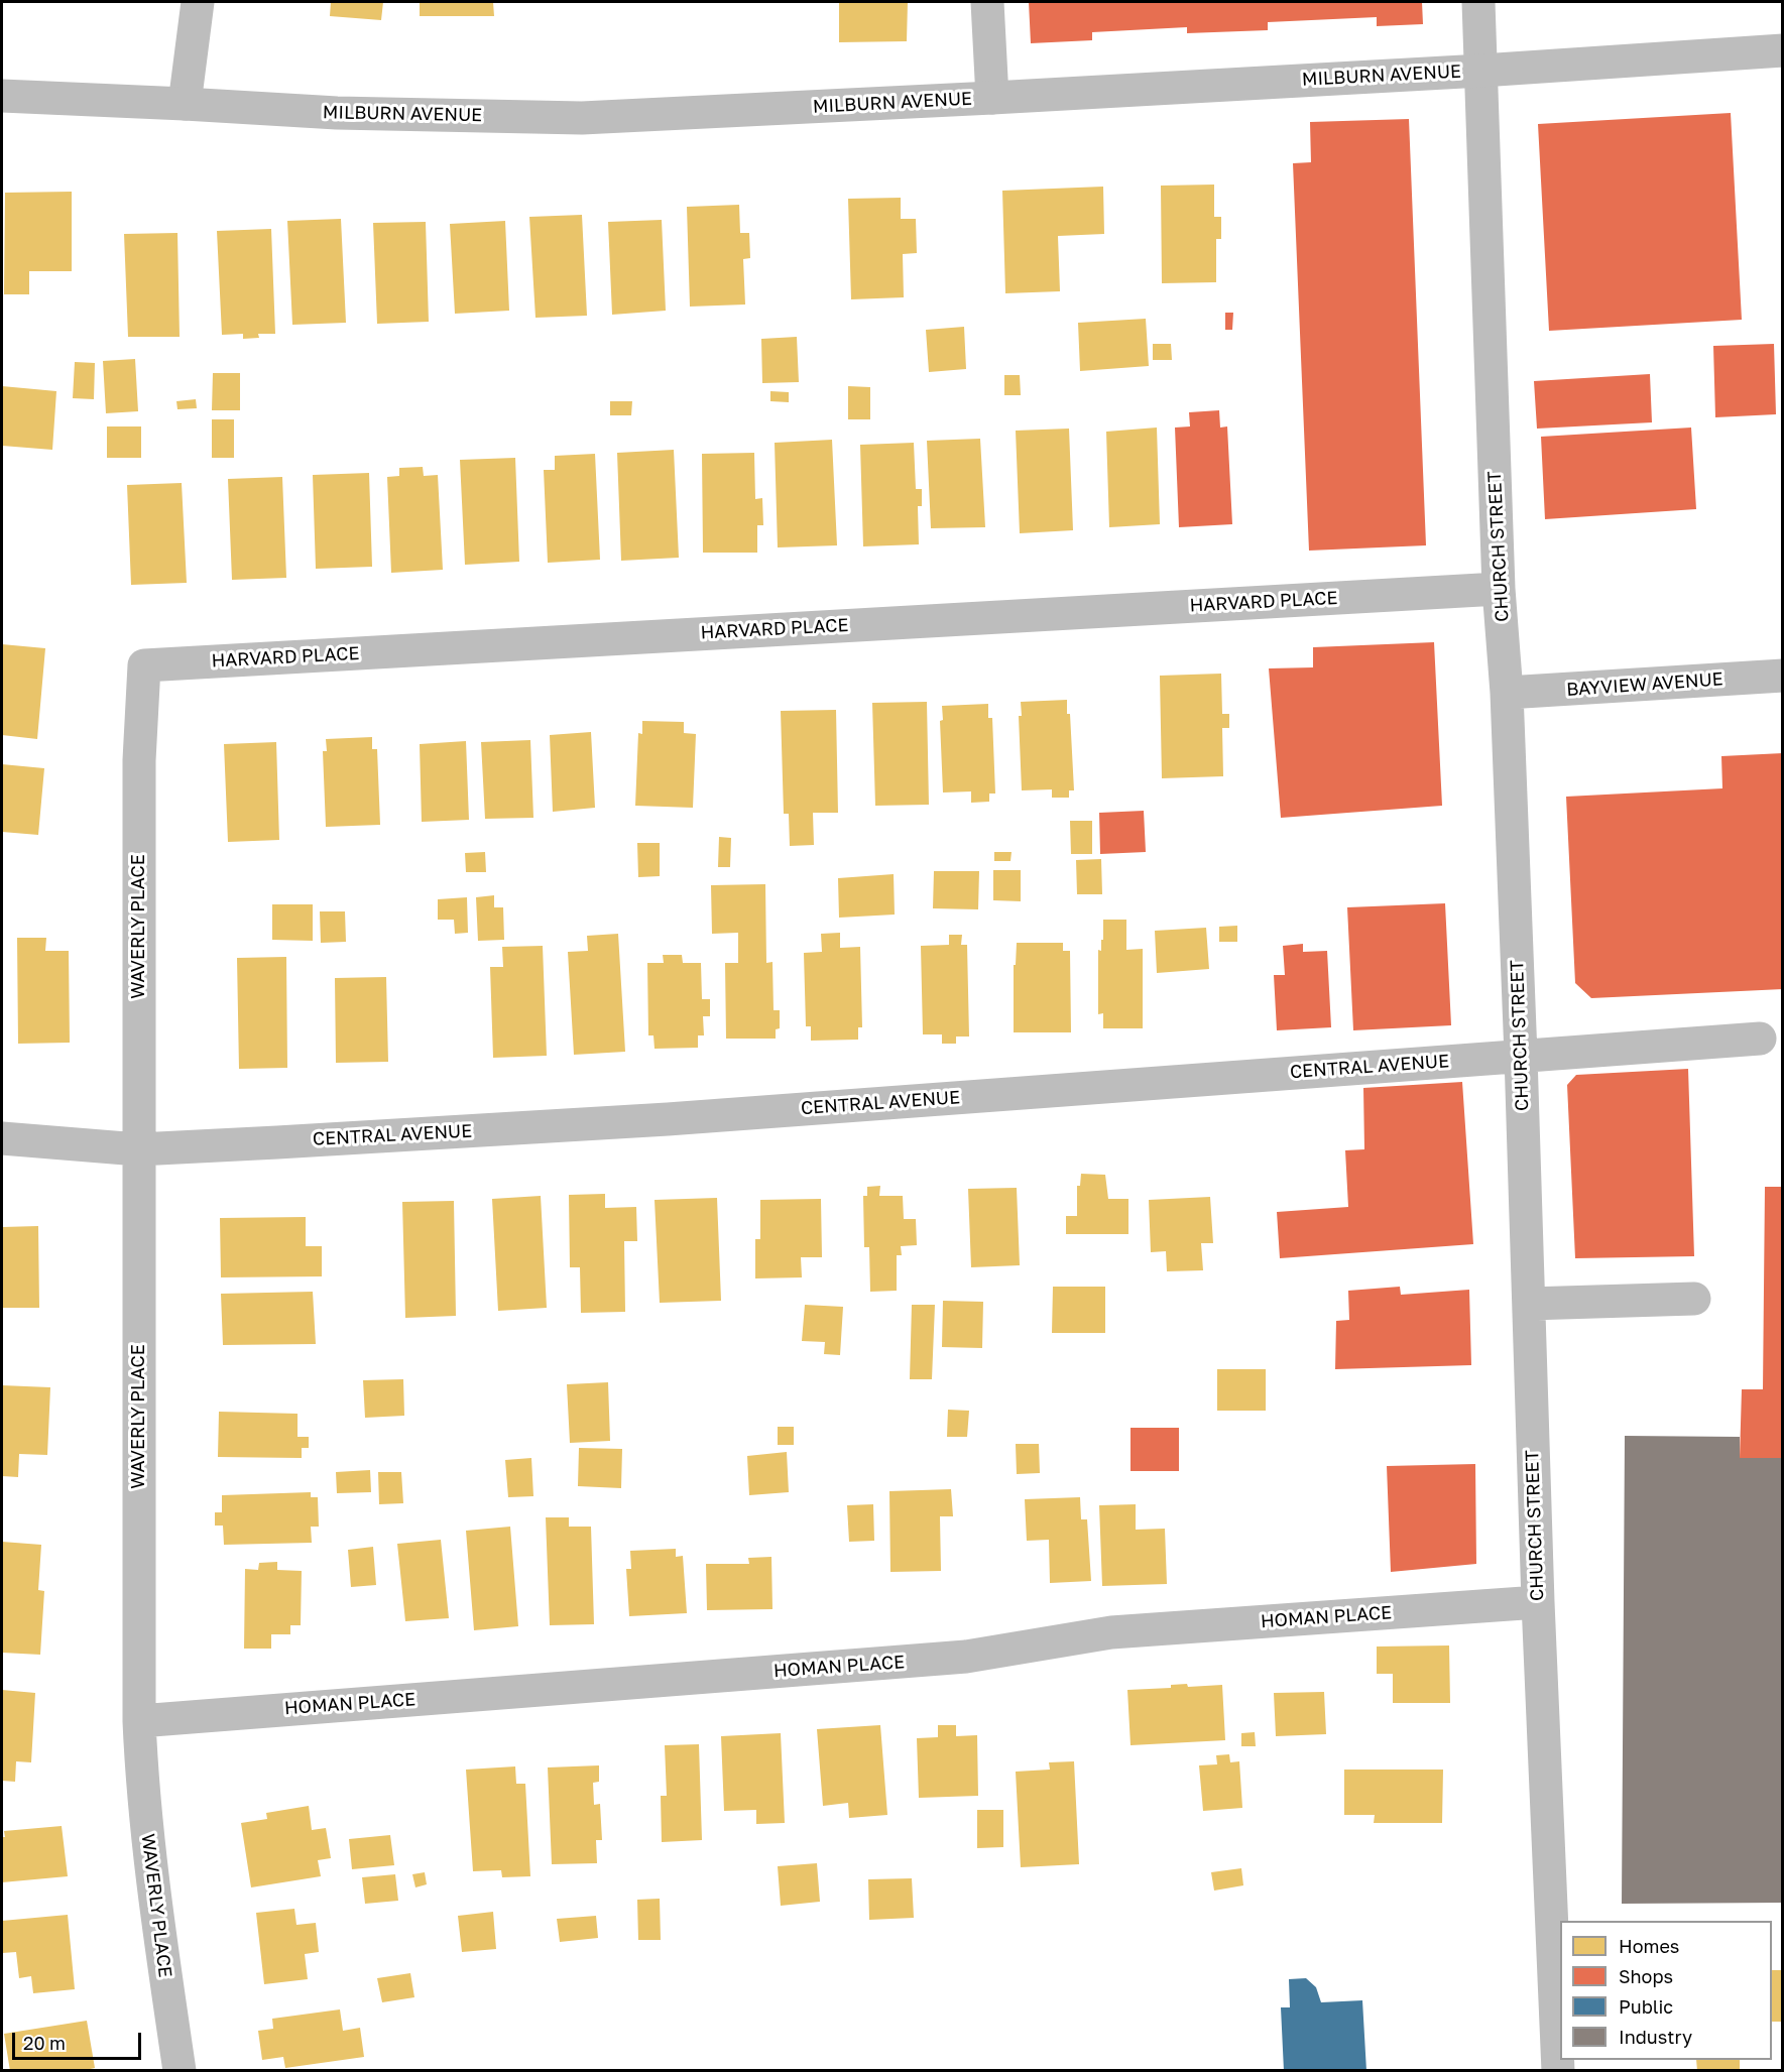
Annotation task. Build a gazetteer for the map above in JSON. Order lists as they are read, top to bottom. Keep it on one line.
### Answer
{"streets":{"street":["MILBURN AVENUE","CHURCH STREET","HARVARD PLACE","BAYVIEW AVENUE","WAVERLY PLACE","CENTRAL AVENUE","HOMAN PLACE"]},"crossings":[["MILBURN AVENUE","CHURCH STREET"],["CHURCH STREET","HARVARD PLACE"],["CHURCH STREET","BAYVIEW AVENUE"],["CHURCH STREET","CENTRAL AVENUE"],["CHURCH STREET","HOMAN PLACE"],["HARVARD PLACE","WAVERLY PLACE"],["WAVERLY PLACE","CENTRAL AVENUE"],["WAVERLY PLACE","HOMAN PLACE"]],"legend":["Homes","Shops","Public","Industry"],"scale_bar":"20 m"}
